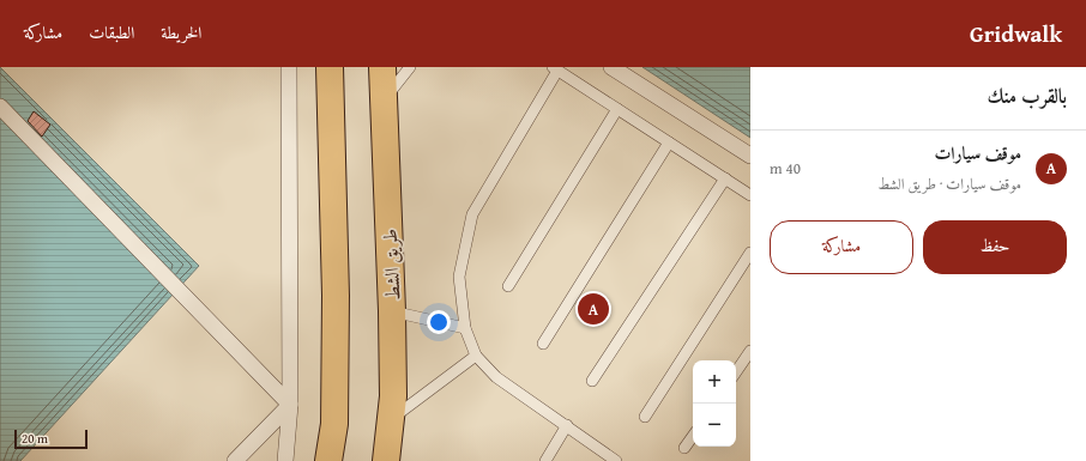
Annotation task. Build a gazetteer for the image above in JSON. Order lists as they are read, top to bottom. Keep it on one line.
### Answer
{"streets":{"highway":["طريق الشط"]},"scale_bar":"20 m","page":{"header":"Gridwalk","nav":["الخريطة","الطبقات","مشاركة"],"heading":"بالقرب منك","list":[{"mark":"A","name":"موقف سيارات","note":"موقف سيارات · طريق الشط","value":"40 m"}],"buttons":["حفظ","مشاركة"],"pins":"A","map_buttons":["+","−"],"scale":"20 m"}}
